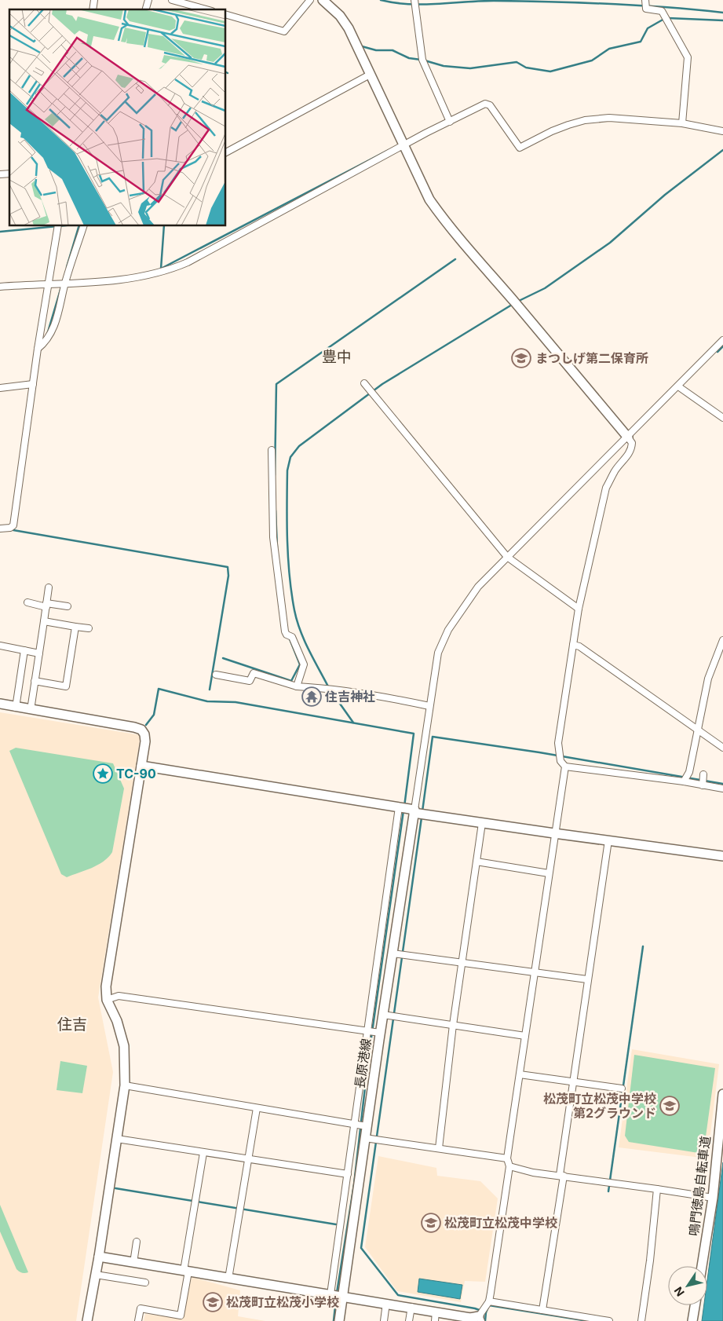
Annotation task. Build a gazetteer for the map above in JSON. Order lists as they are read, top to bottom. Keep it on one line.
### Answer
{"streets":{"street":["長原港線","鳴門徳島自転車道"]},"districts":["豊中","住吉"],"places":{"school or university":["まつしげ第二保育所","松茂町立松茂中学校 第2グラウンド","松茂町立松茂中学校","松茂町立松茂小学校"],"temple":["住吉神社"],"place":["TC-90"]},"north":"bottom left"}
